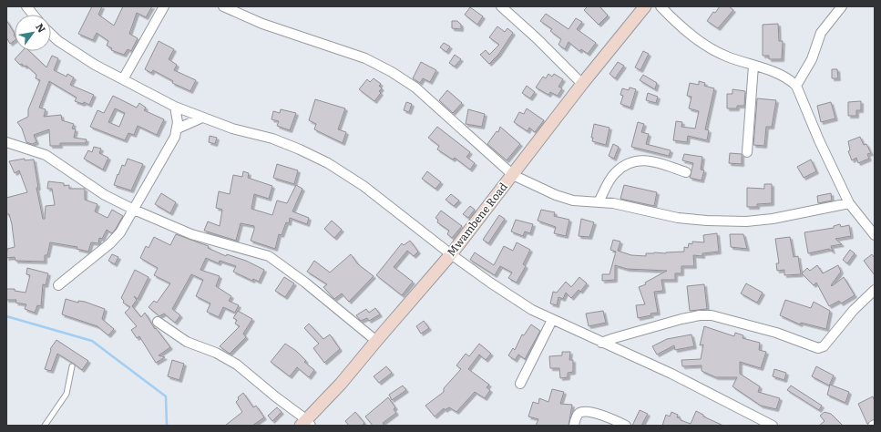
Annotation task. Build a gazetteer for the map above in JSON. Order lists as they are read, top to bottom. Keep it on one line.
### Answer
{"streets":{"street":["Mwambene Road"]},"north":"top right"}
